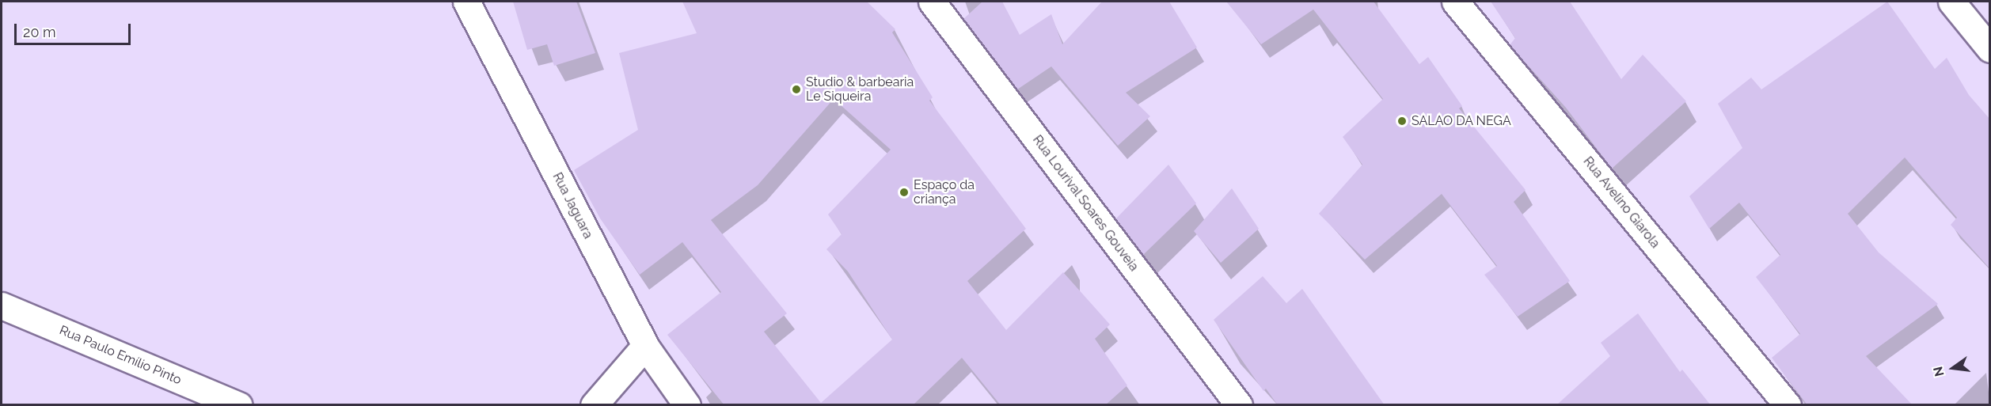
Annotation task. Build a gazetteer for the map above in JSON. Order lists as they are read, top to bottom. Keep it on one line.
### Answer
{"streets":{"street":["Rua Avelino Giarola","Rua Lourival Soares Gouveia","Rua Jaguara","Rua Paulo Emílio Pinto"]},"places":["Studio & barbearia Le Siqueira","SALAO DA NEGA","Espaço da criança"],"scale_bar":"20 m","north":"left"}
